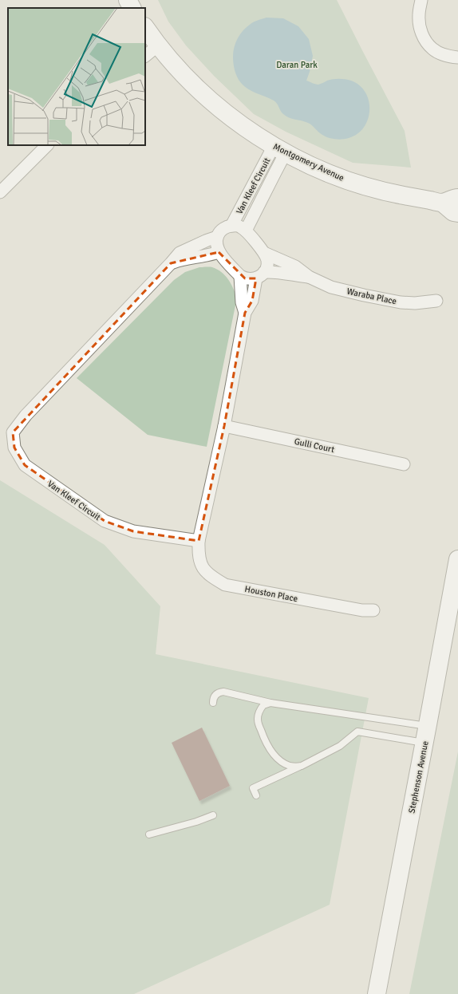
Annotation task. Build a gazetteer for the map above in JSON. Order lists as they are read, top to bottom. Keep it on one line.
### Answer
{"streets":{"main road":["Montgomery Avenue","Stephenson Avenue"],"street":["Van Kleef Circuit","Waraba Place","Gulli Court","Houston Place"]},"crossings":[["Montgomery Avenue","Van Kleef Circuit"],["Van Kleef Circuit","Waraba Place"],["Van Kleef Circuit","Houston Place"]],"parks":["Daran Park"]}
